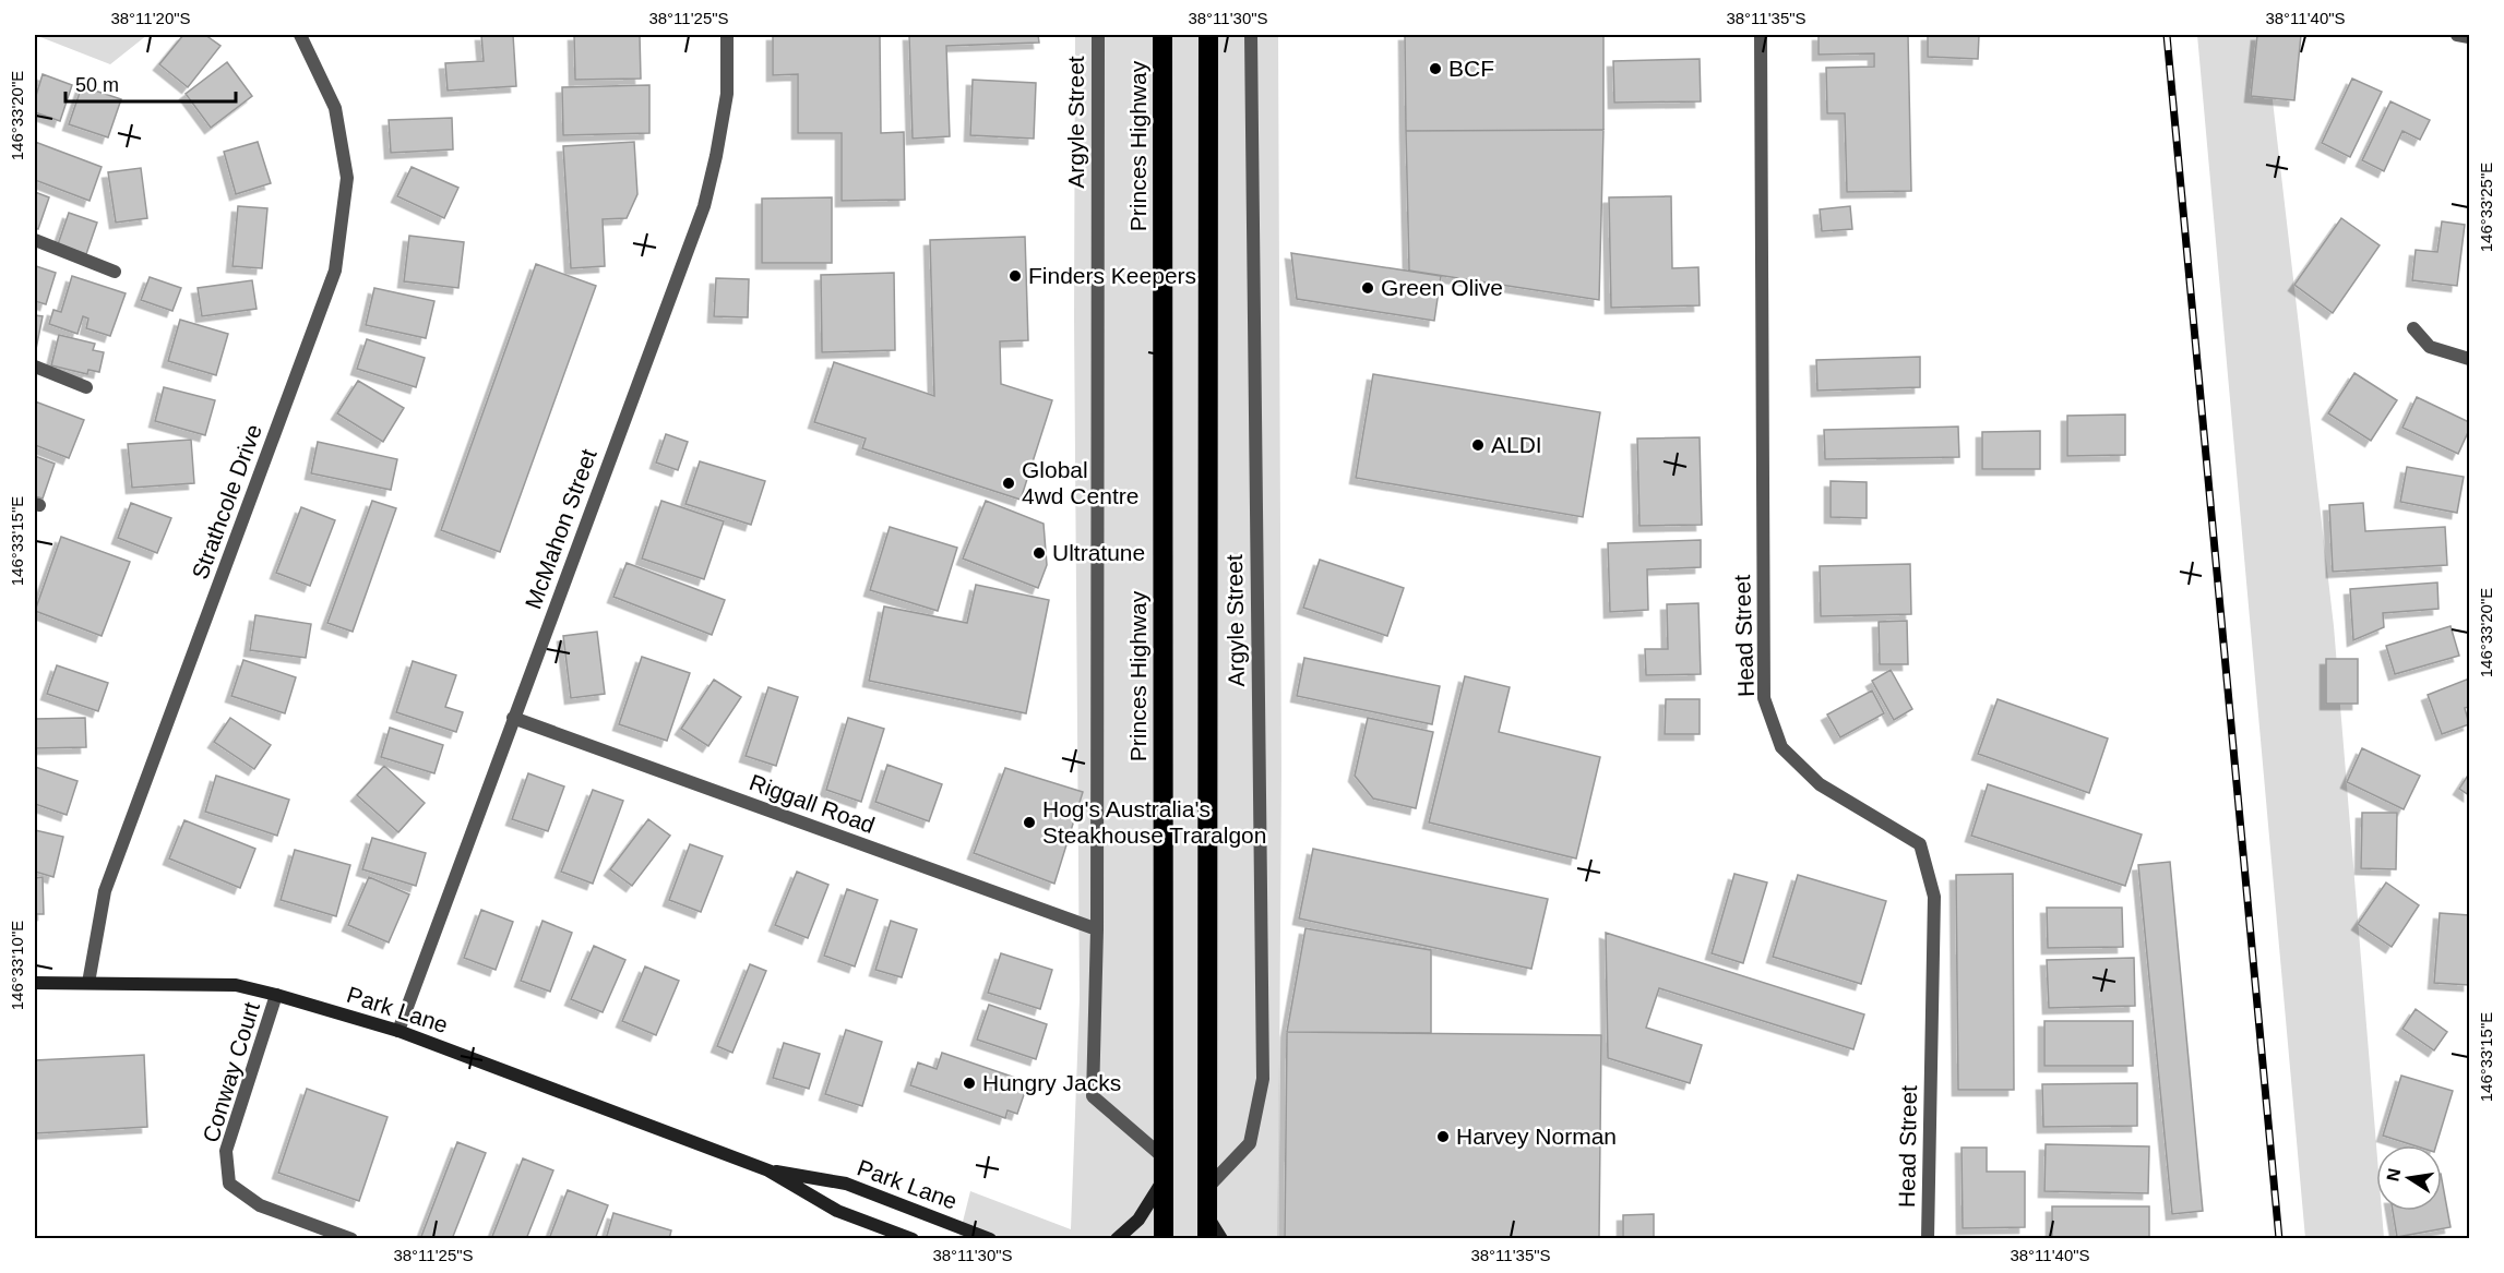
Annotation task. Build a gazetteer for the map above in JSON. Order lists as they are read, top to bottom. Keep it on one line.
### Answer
{"streets":{"highway":["Princes Highway"],"street":["Argyle Street","Strathcole Drive","McMahon Street","Head Street","Riggall Road","Park Lane","Conway Court"]},"crossings":[["Argyle Street","Princes Highway"],["Argyle Street","Riggall Road"],["Strathcole Drive","Park Lane"],["McMahon Street","Riggall Road"],["McMahon Street","Park Lane"],["Park Lane","Conway Court"]],"places":["BCF","Finders Keepers","Green Olive","ALDI","Global 4wd Centre","Ultratune","Hog's Australia's Steakhouse Traralgon","Hungry Jacks","Harvey Norman"],"scale_bar":"50 m","north":"left","coordinates":["38°11'20\"S","38°11'25\"S","38°11'30\"S","38°11'35\"S","38°11'40\"S","146°33'20\"E","146°33'25\"E","146°33'15\"E","146°33'10\"E"]}
